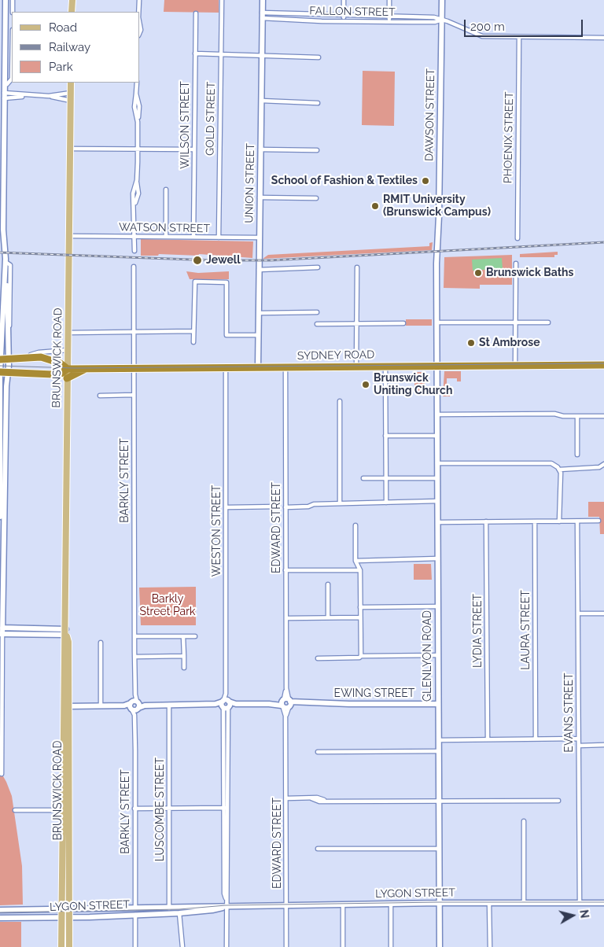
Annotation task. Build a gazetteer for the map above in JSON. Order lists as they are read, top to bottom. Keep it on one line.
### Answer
{"streets":{"highway":["SYDNEY ROAD"],"main road":["BRUNSWICK ROAD"],"street":["FALLON STREET","DAWSON STREET","GOLD STREET","WILSON STREET","PHOENIX STREET","UNION STREET","WATSON STREET","BARKLY STREET","EDWARD STREET","WESTON STREET","LAURA STREET","LYDIA STREET","GLENLYON ROAD","EWING STREET","EVANS STREET","LUSCOMBE STREET","LYGON STREET"]},"crossings":[["FALLON STREET","DAWSON STREET"],["FALLON STREET","PHOENIX STREET"],["FALLON STREET","UNION STREET"],["DAWSON STREET","SYDNEY ROAD"],["DAWSON STREET","GLENLYON ROAD"],["GOLD STREET","WATSON STREET"],["WILSON STREET","WATSON STREET"],["UNION STREET","WATSON STREET"],["UNION STREET","SYDNEY ROAD"],["WATSON STREET","BRUNSWICK ROAD"],["SYDNEY ROAD","BRUNSWICK ROAD"],["SYDNEY ROAD","BARKLY STREET"],["SYDNEY ROAD","EDWARD STREET"],["SYDNEY ROAD","WESTON STREET"],["SYDNEY ROAD","GLENLYON ROAD"],["BRUNSWICK ROAD","LYGON STREET"],["BARKLY STREET","EWING STREET"],["BARKLY STREET","LYGON STREET"],["EDWARD STREET","EWING STREET"],["EDWARD STREET","LYGON STREET"],["WESTON STREET","EWING STREET"],["WESTON STREET","LYGON STREET"],["GLENLYON ROAD","EWING STREET"],["GLENLYON ROAD","LYGON STREET"],["EWING STREET","LUSCOMBE STREET"],["EVANS STREET","LYGON STREET"],["LUSCOMBE STREET","LYGON STREET"]],"parks":["Barkly Street Park"],"places":["School of Fashion & Textiles","RMIT University (Brunswick Campus)","Jewell","Brunswick Baths","St Ambrose","Brunswick Uniting Church"],"legend":["Road","Railway","Park"],"scale_bar":"200 m","north":"right"}
